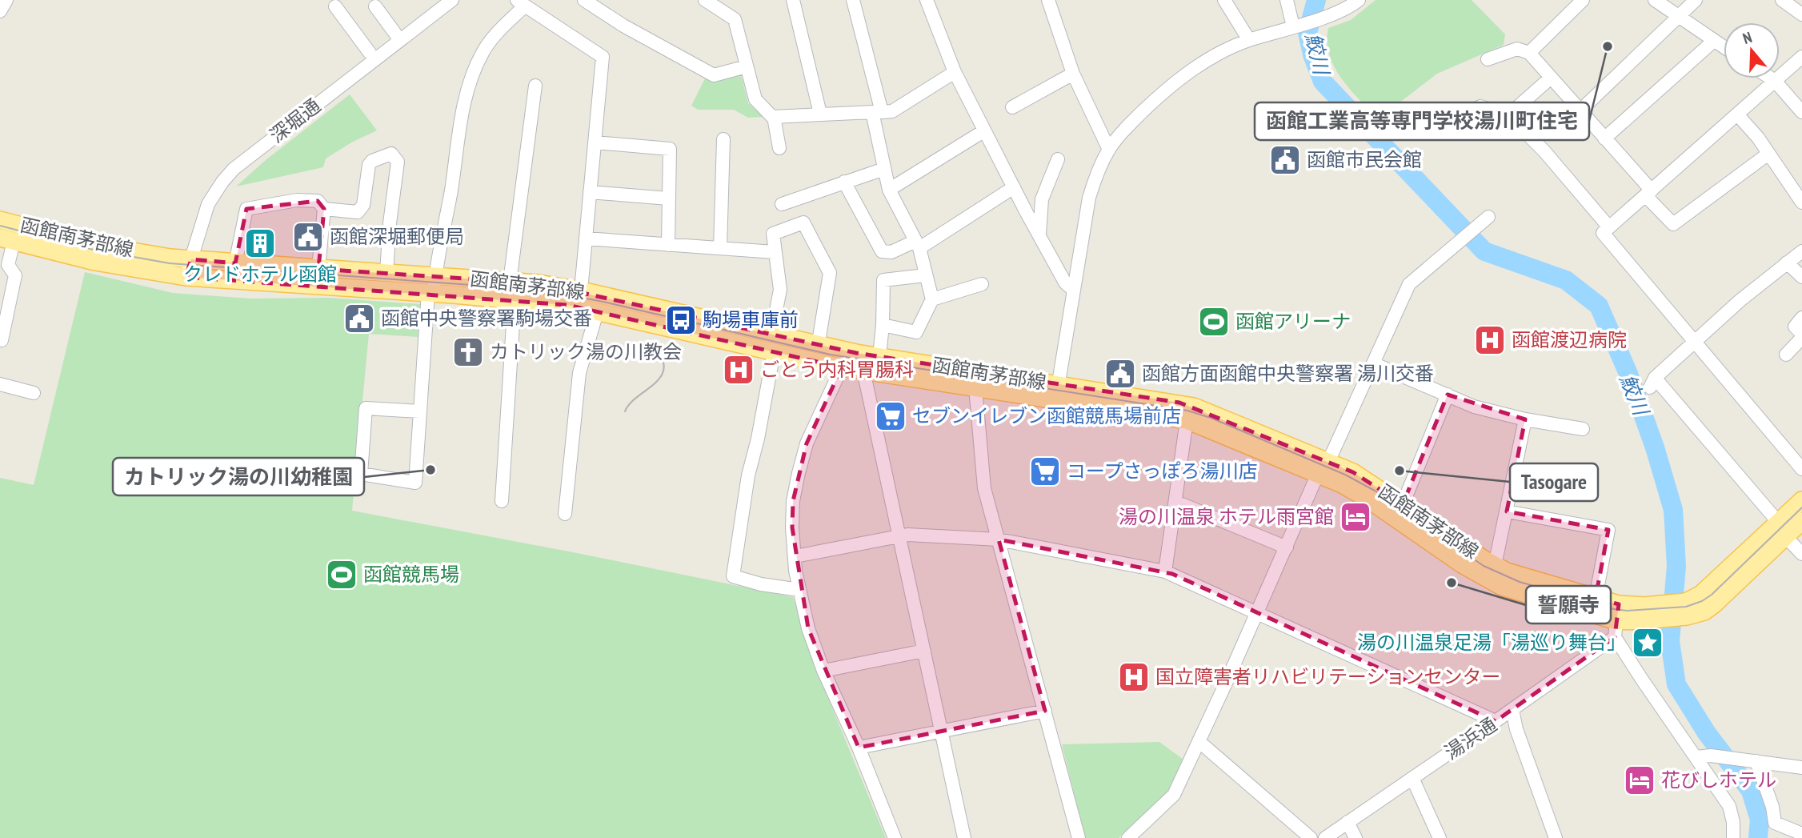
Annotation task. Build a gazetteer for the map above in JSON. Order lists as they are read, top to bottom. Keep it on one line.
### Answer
{"streets":{"main road":["函館南茅部線"],"street":["深堀通","湯浜通"]},"crossings":[["深堀通","函館南茅部線"],["函館南茅部線","湯浜通"]],"water":["鮫川"],"places":{"other":["函館工業高等専門学校湯川町住宅","カトリック湯の川幼稚園","Tasogare","誓願寺"],"public building":["函館市民会館","函館深堀郵便局","函館中央警察署駒場交番","函館方面函館中央警察署 湯川交番"],"building":["クレドホテル函館"],"bus stop":["駒場車庫前"],"sports":["函館アリーナ","函館競馬場"],"hospital":["函館渡辺病院","ごとう内科胃腸科","国立障害者リハビリテーションセンター"],"church":["カトリック湯の川教会"],"supermarket":["セブンイレブン函館競馬場前店","コープさっぽろ湯川店"],"hotel":["湯の川温泉 ホテル雨宮館","花びしホテル"],"place":["湯の川温泉足湯「湯巡り舞台」"]},"north":"top"}
